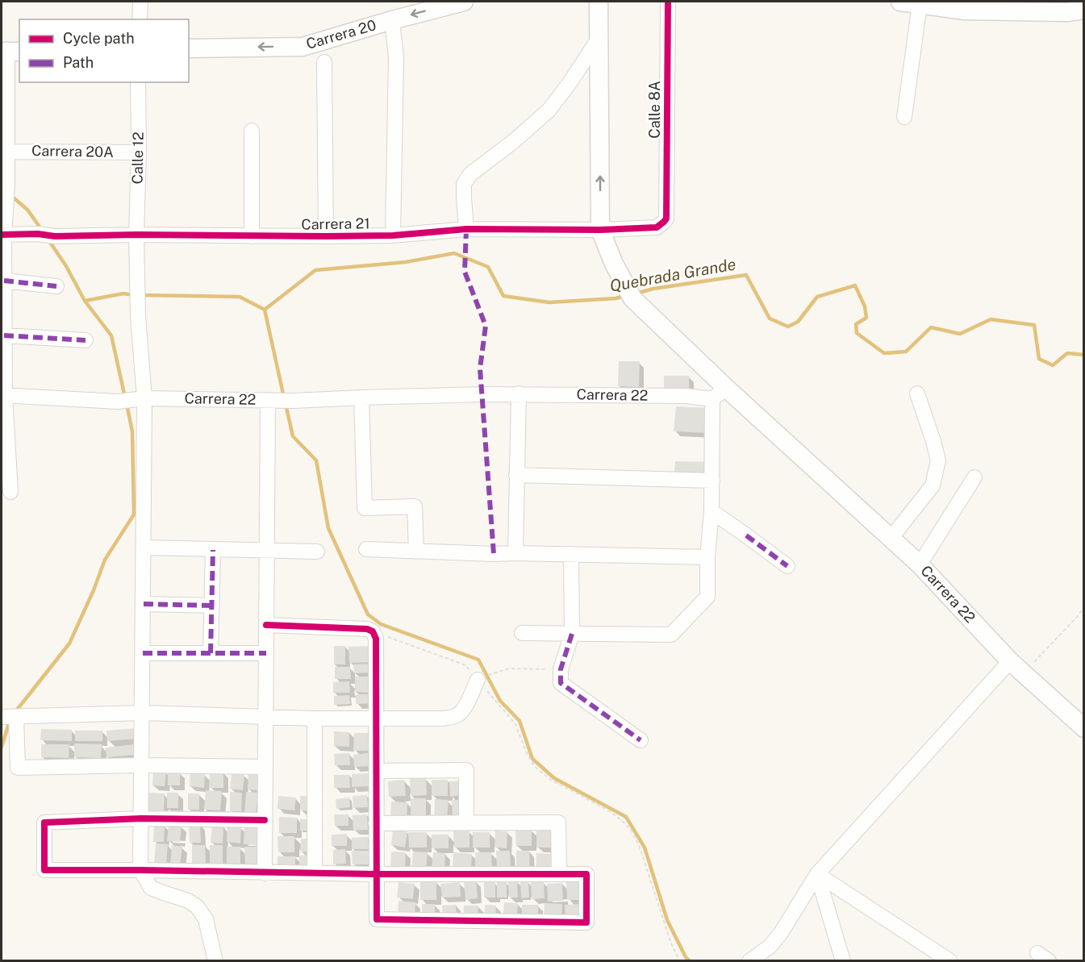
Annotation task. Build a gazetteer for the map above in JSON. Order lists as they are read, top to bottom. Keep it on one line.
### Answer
{"streets":{"main road":["Carrera 20","Carrera 22"],"street":["Calle 8A","Carrera 20A","Calle 12","Carrera 21"]},"crossings":[["Calle 8A","Carrera 21"],["Carrera 20A","Calle 12"],["Calle 12","Carrera 21"],["Calle 12","Carrera 22"]],"one_way":["Carrera 20"],"water":["Quebrada Grande"],"legend":["Cycle path","Path"]}
